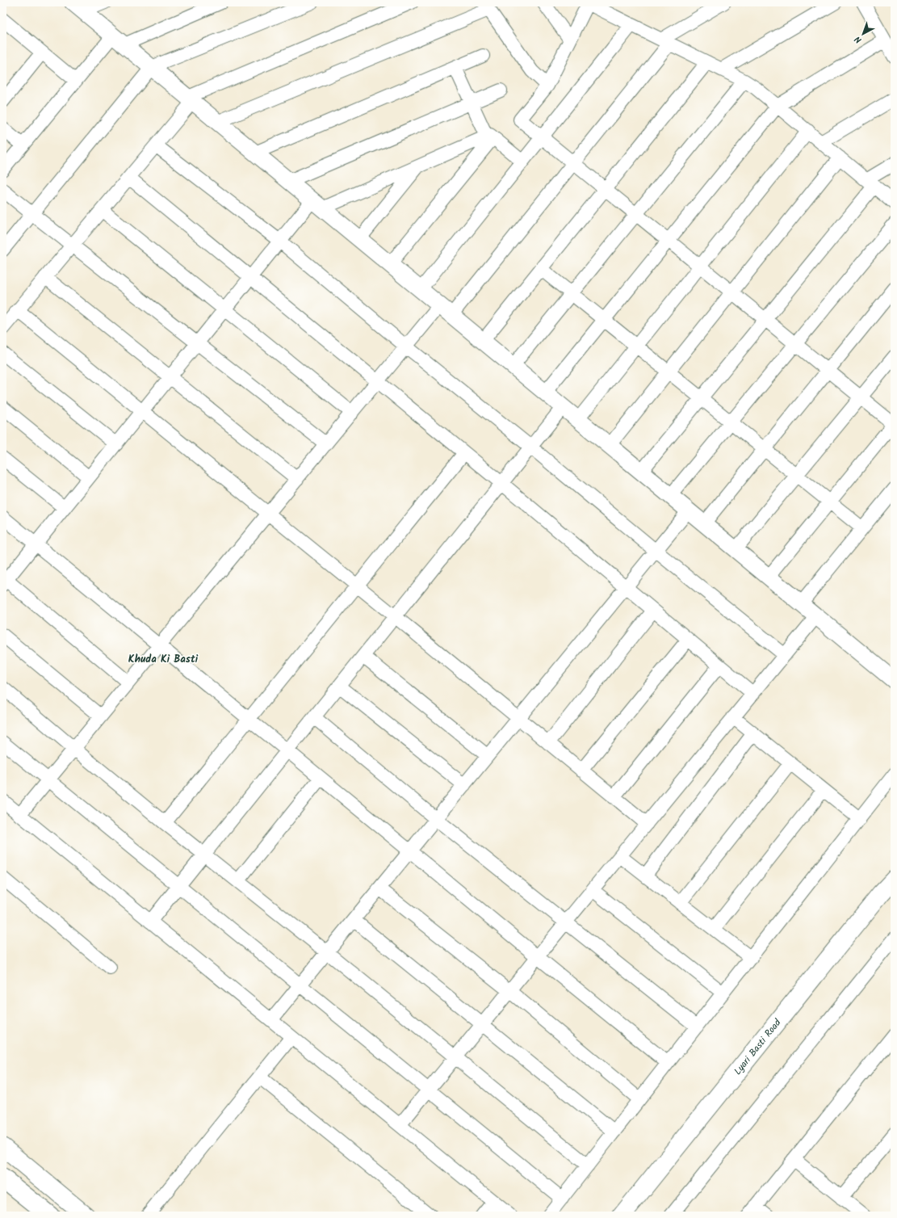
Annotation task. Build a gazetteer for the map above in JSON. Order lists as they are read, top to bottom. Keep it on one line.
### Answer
{"streets":{"main road":["Lyari Basti Road"]},"districts":["Khuda Ki Basti"],"north":"bottom left"}
